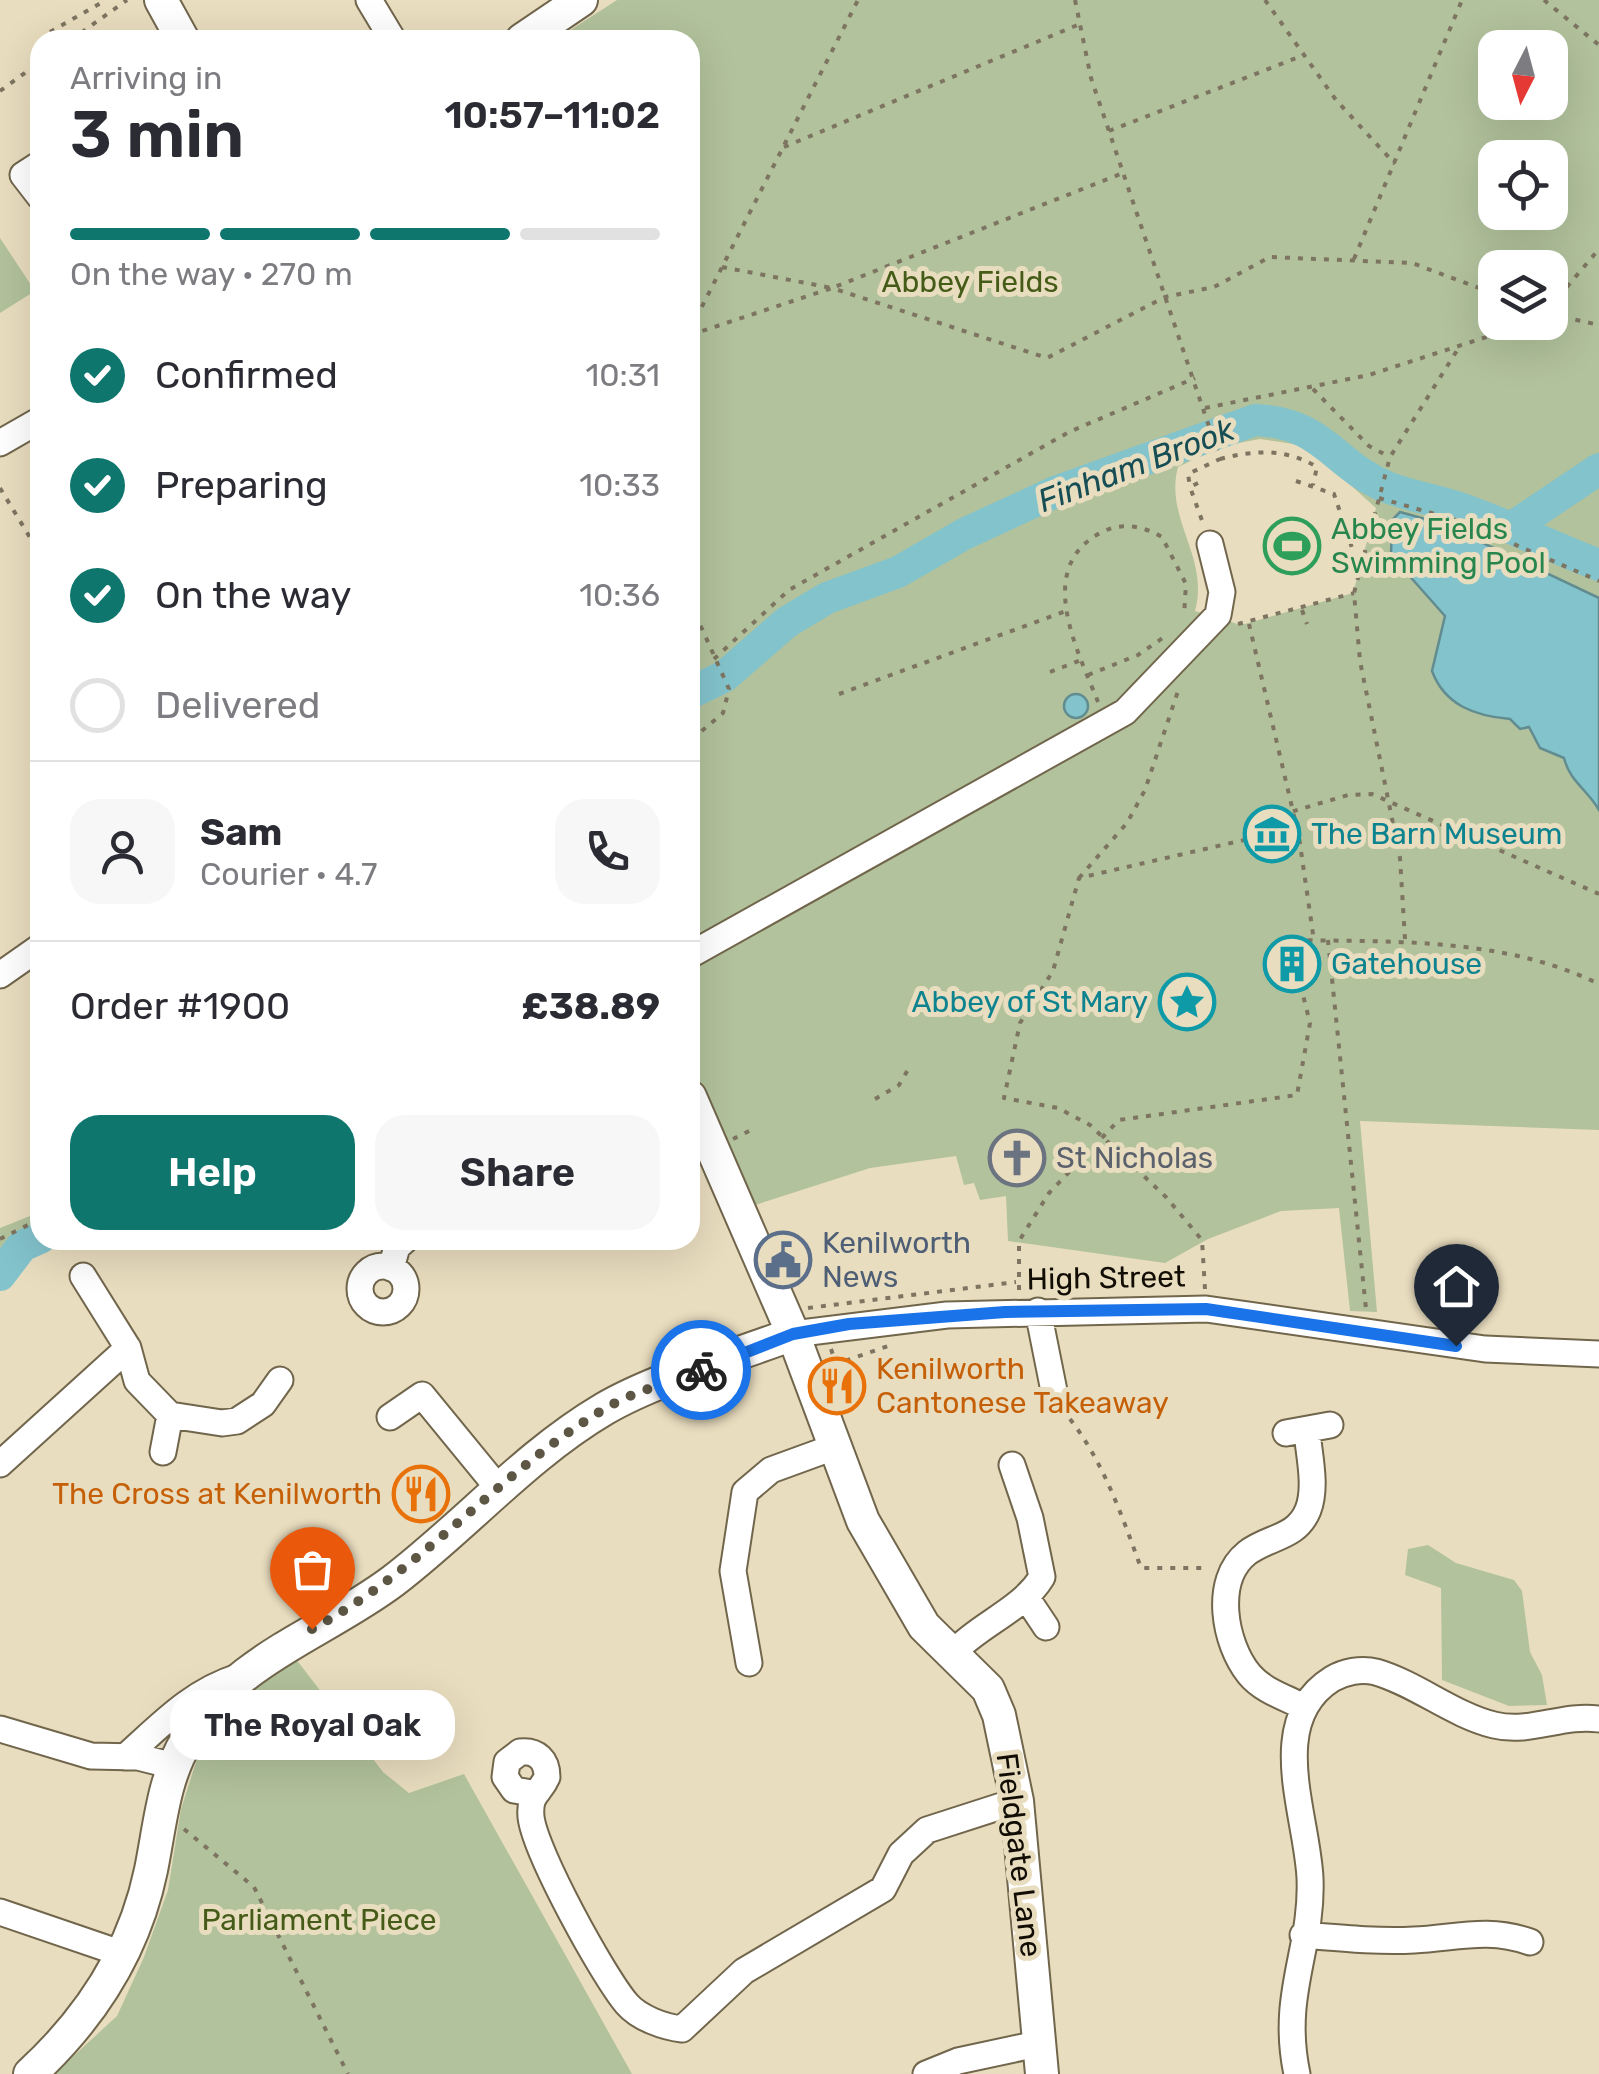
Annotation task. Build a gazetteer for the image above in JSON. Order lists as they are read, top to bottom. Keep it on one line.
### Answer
{"streets":{"main road":["Fieldgate Lane"],"street":["High Street"]},"crossings":[["High Street","Fieldgate Lane"]],"water":["Finham Brook"],"parks":["Abbey Fields","Parliament Piece"],"places":{"sports":["Abbey Fields Swimming Pool"],"museum":["The Barn Museum"],"building":["Gatehouse"],"place":["Abbey of St Mary"],"church":["St Nicholas"],"public building":["Kenilworth News"],"restaurant":["Kenilworth Cantonese Takeaway","The Cross at Kenilworth"],"other":["The Royal Oak"]},"north":"bottom","page":{"heading":["3 min","Arriving in","10:57–11:02"],"panel":["Sam","Courier · 4.7","Order #1900","£38.89"],"bar":"On the way · 270 m","list":[["Confirmed","10:31"],["Preparing","10:33"],["On the way","10:36"],"Delivered"],"buttons":["Help","Share"],"bubble":"The Royal Oak"}}
